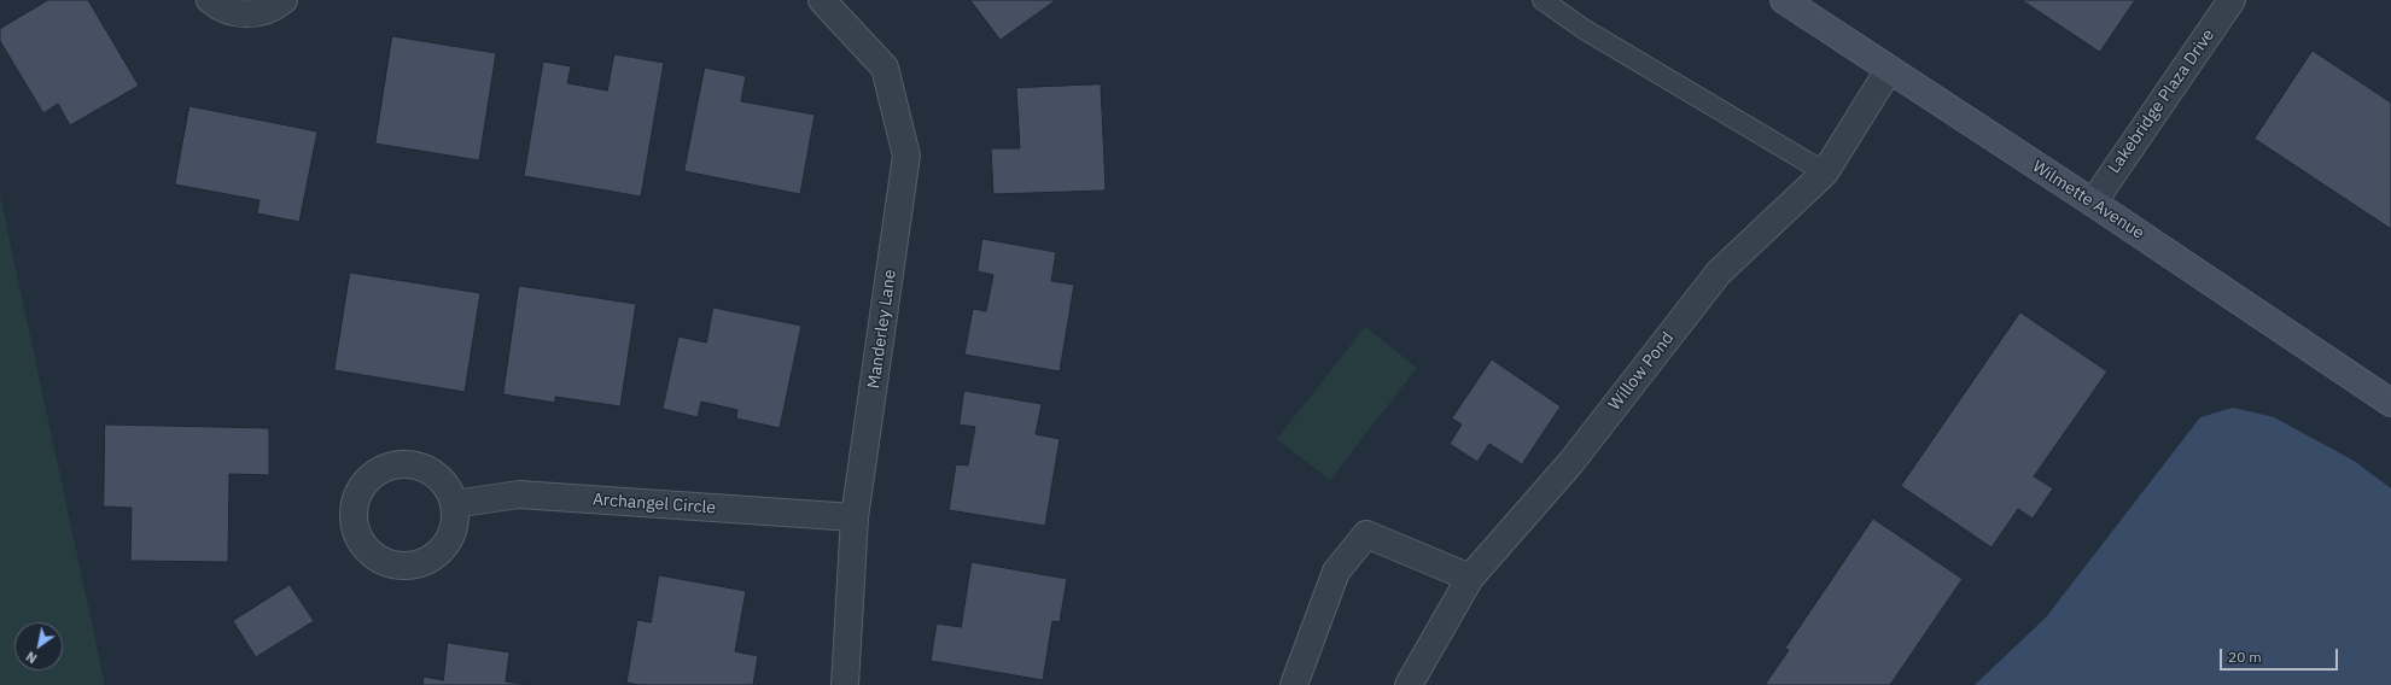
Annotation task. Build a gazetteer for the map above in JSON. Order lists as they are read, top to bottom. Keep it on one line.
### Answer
{"streets":{"street":["Lakebridge Plaza Drive","Wilmette Avenue","Manderley Lane","Willow Pond","Archangel Circle"]},"crossings":[["Lakebridge Plaza Drive","Wilmette Avenue"],["Wilmette Avenue","Willow Pond"],["Manderley Lane","Archangel Circle"]],"scale_bar":"20 m","north":"bottom left"}
